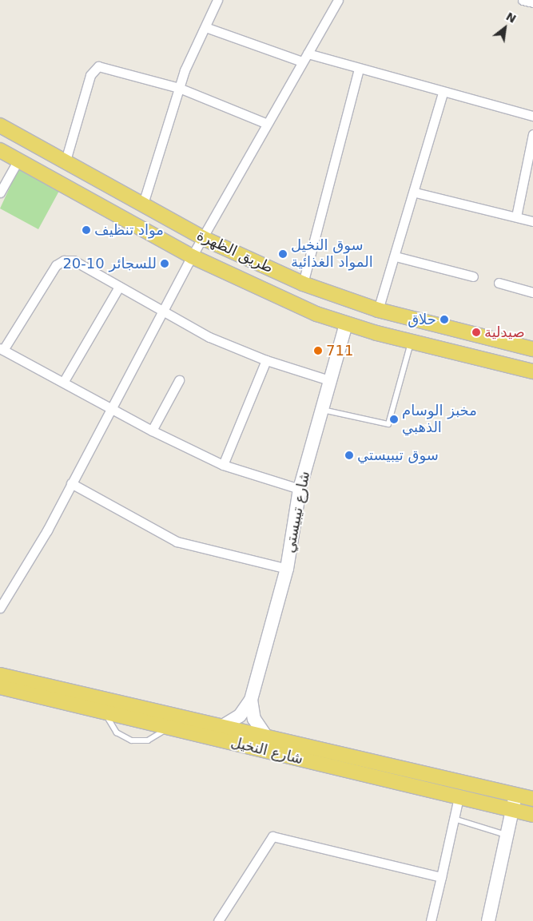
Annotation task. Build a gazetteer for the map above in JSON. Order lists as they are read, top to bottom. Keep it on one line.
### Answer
{"streets":{"main road":["طريق الظهرة","شارع تيبيستي","شارع النخيل"]},"crossings":[["طريق الظهرة","شارع تيبيستي"]],"places":["مواد تنظيف","سوق النخيل المواد الغذائية","20-10 للسجائر","حلاق","صيدلية","711","مخبز الوسام الذهبي","سوق تيبيستي"],"north":"top right"}
